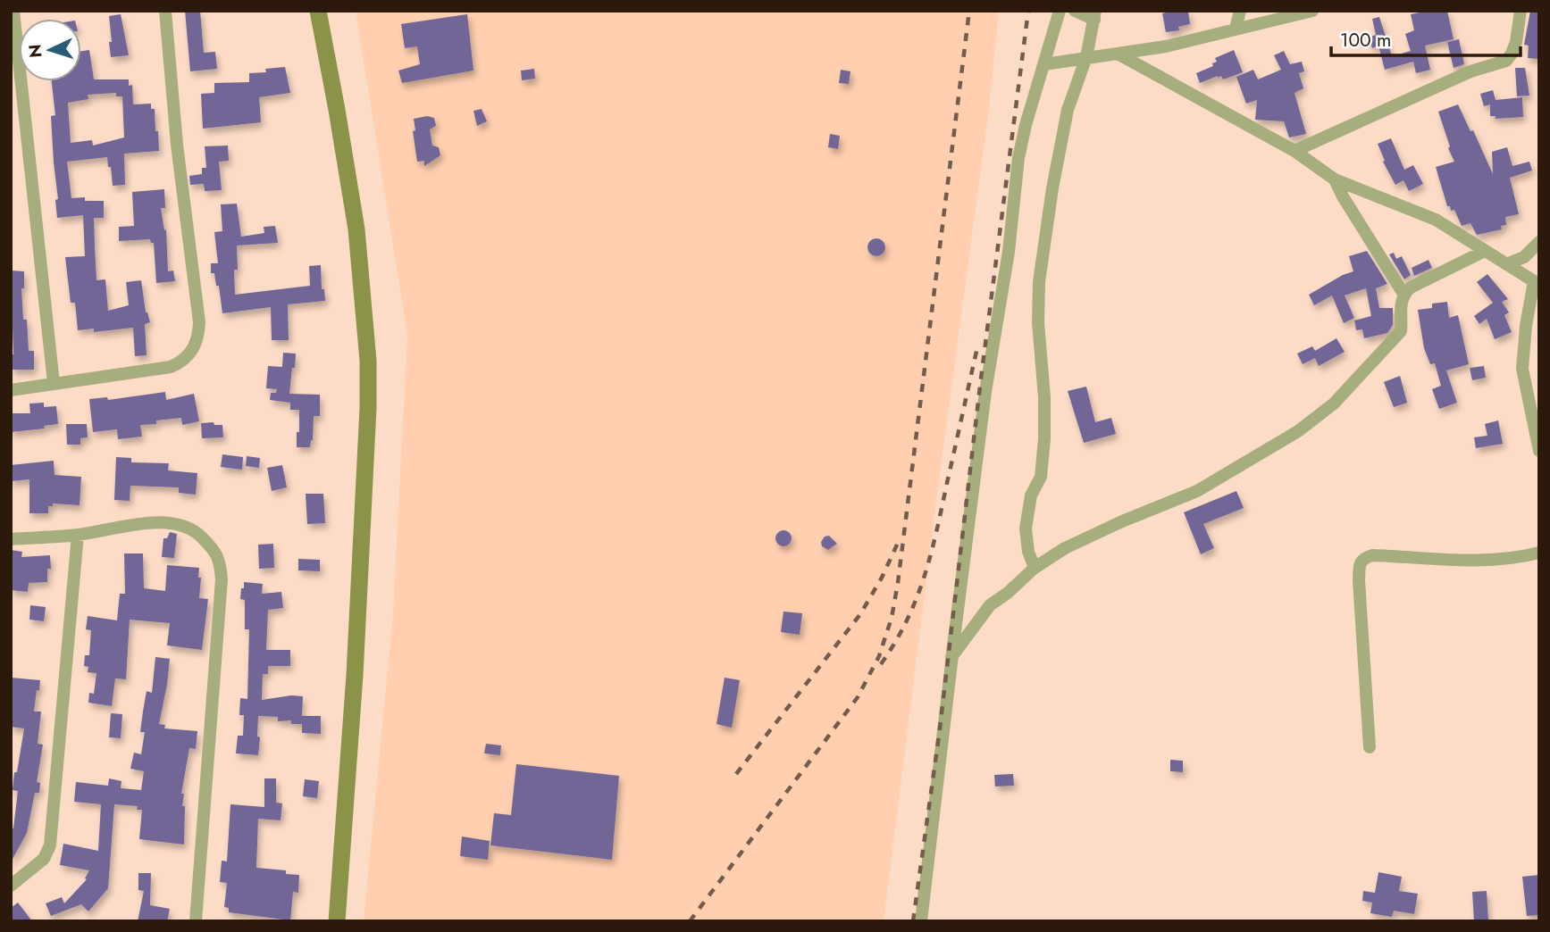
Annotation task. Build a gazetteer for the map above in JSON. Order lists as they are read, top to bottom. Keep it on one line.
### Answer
{"scale_bar":"100 m","north":"left"}
